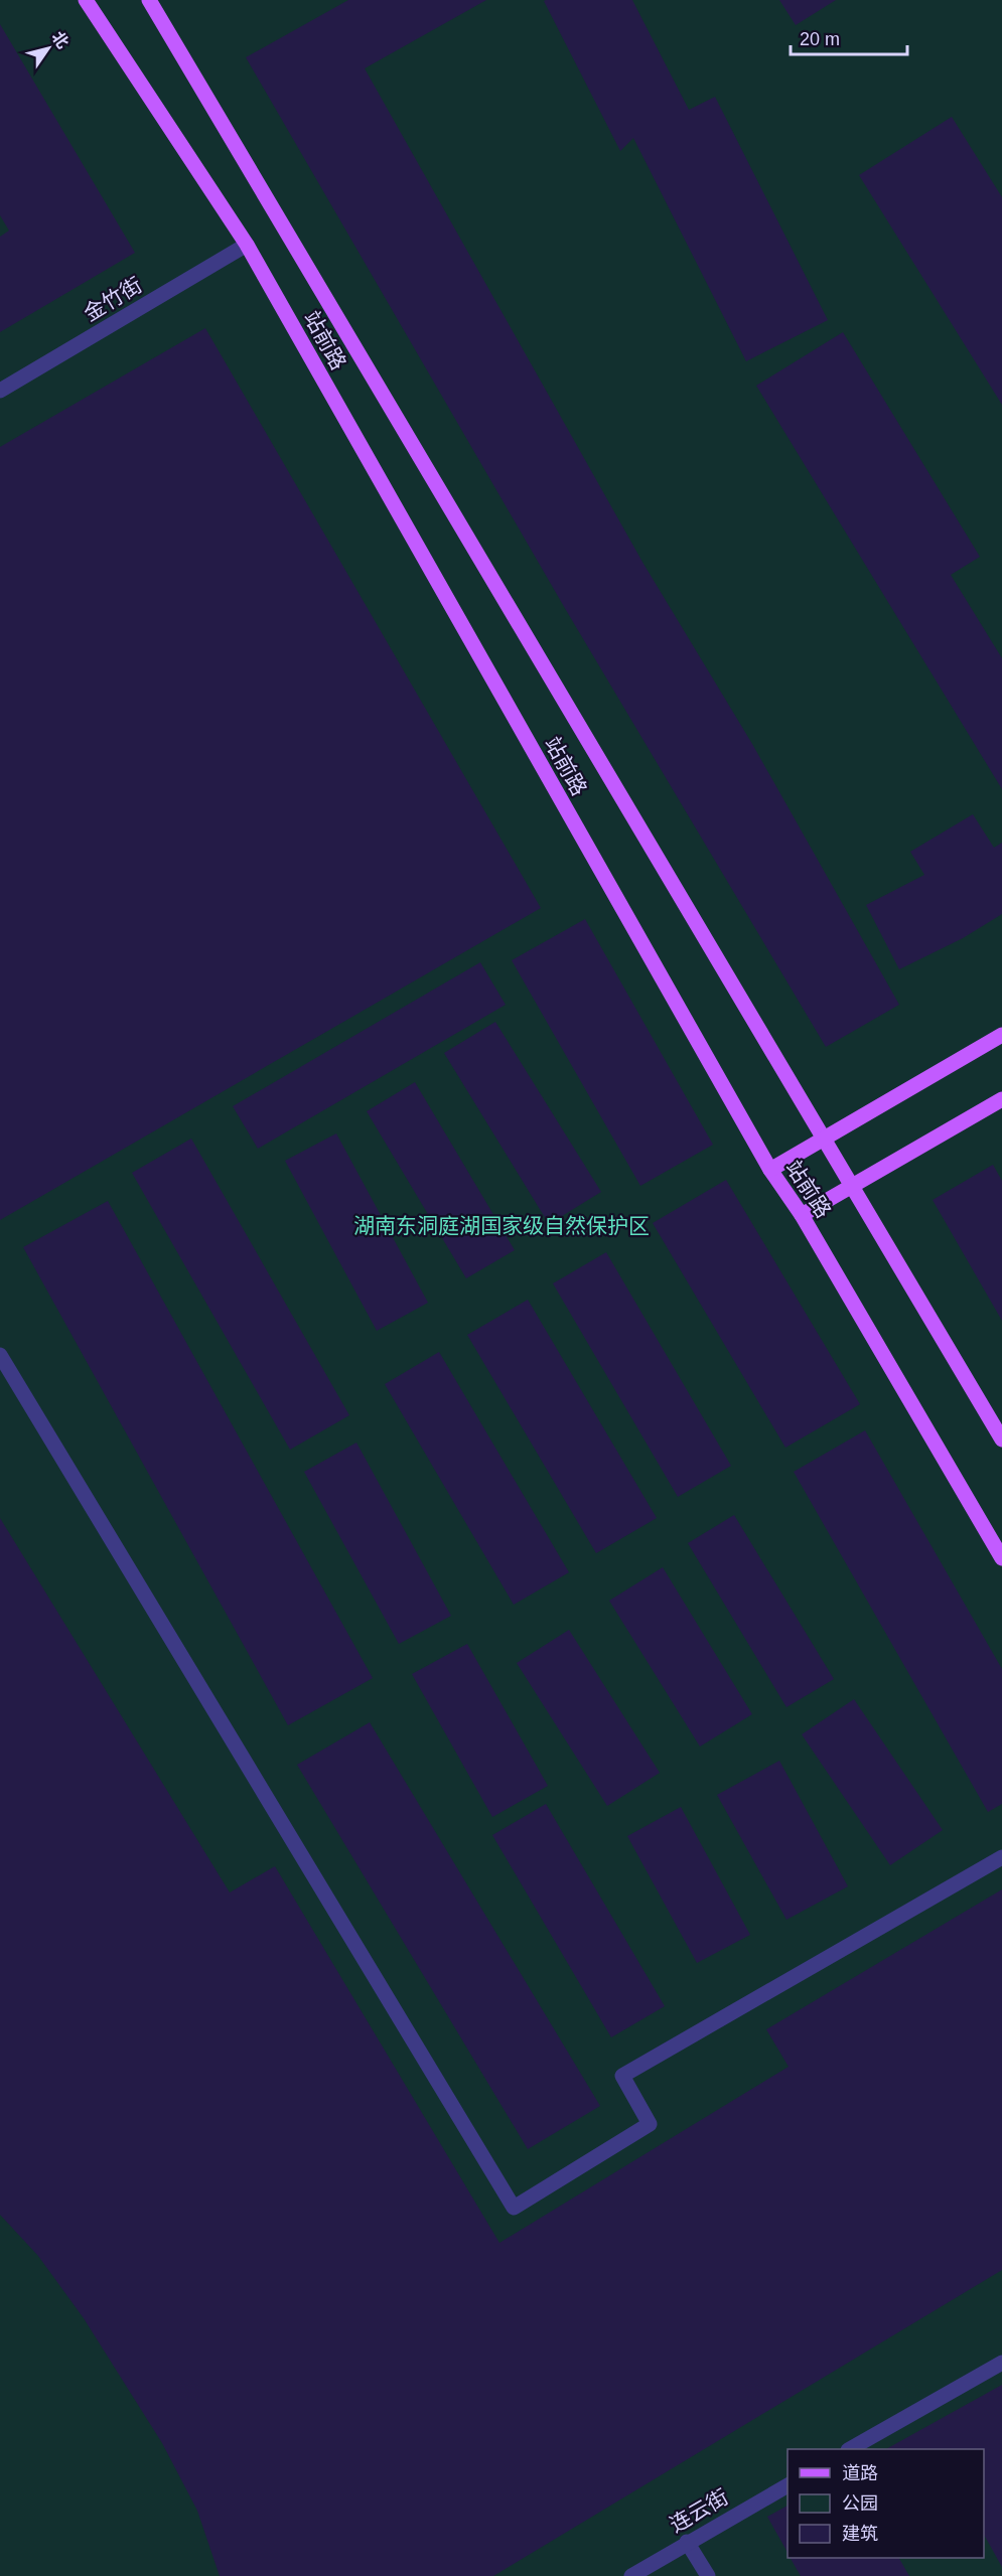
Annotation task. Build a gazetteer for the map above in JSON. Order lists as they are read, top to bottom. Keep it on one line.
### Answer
{"streets":{"main road":["站前路"],"street":["金竹街","连云街"]},"crossings":[["金竹街","站前路"]],"parks":["湖南东洞庭湖国家级自然保护区"],"legend":["道路","公园","建筑"],"scale_bar":"20 m","north":"top right"}
